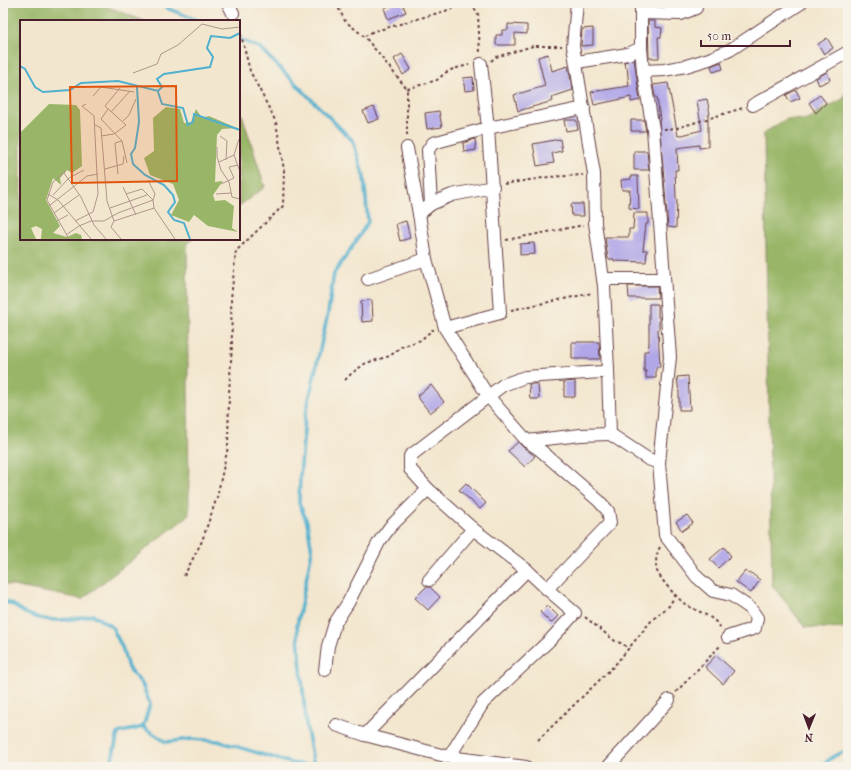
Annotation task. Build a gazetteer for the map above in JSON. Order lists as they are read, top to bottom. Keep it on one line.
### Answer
{"scale_bar":"50 m","north":"bottom"}
